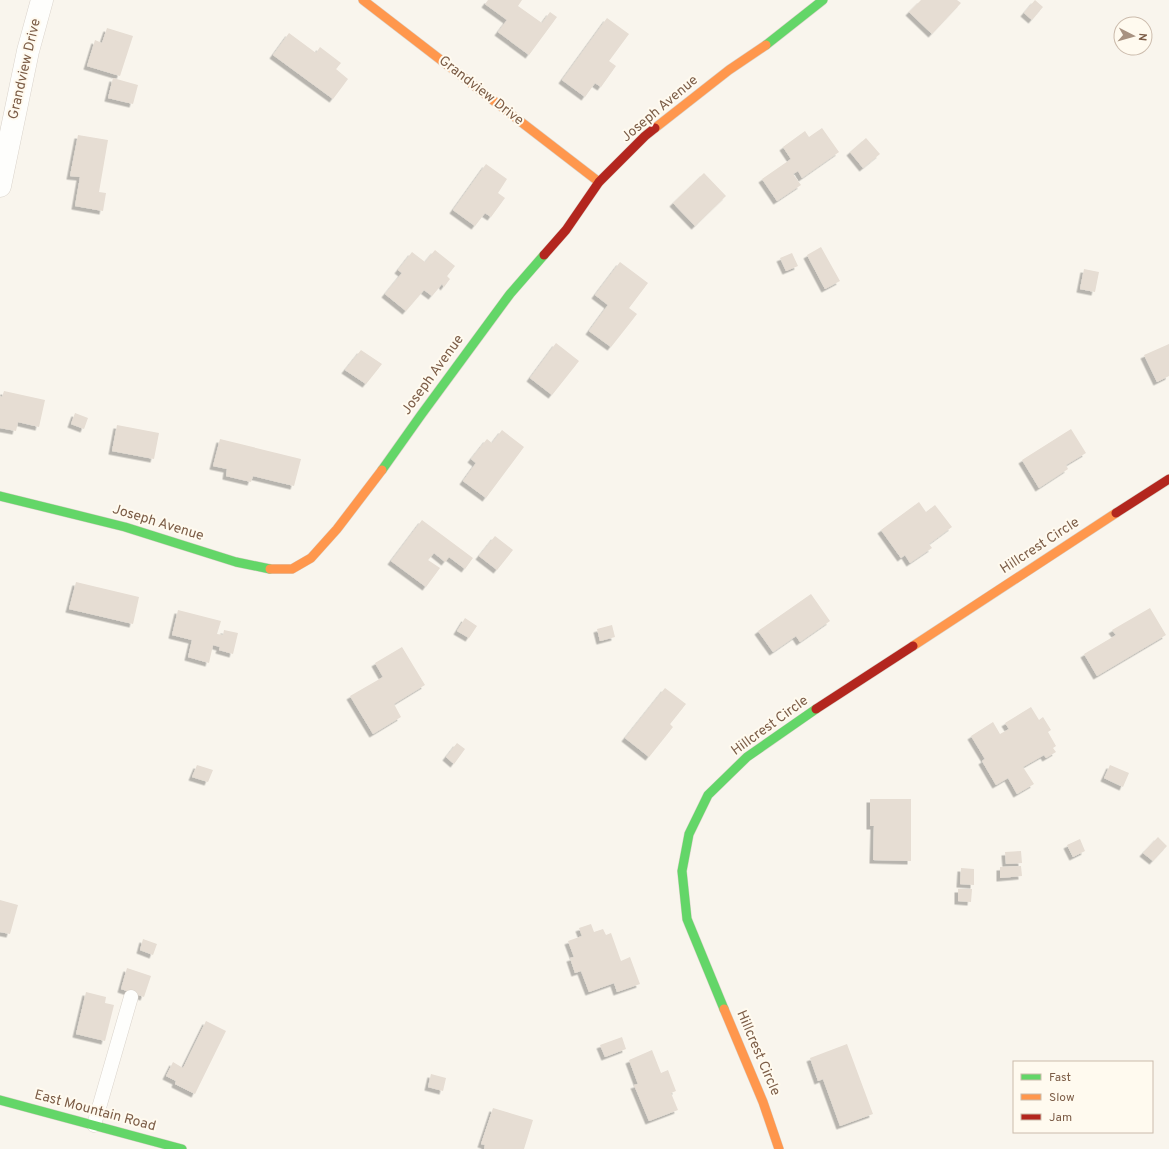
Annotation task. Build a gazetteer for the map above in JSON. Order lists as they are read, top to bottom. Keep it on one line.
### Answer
{"streets":{"street":["Grandview Drive","Joseph Avenue","Hillcrest Circle","East Mountain Road"]},"crossings":[["Grandview Drive","Joseph Avenue"]],"legend":["Fast","Slow","Jam"],"north":"right"}
